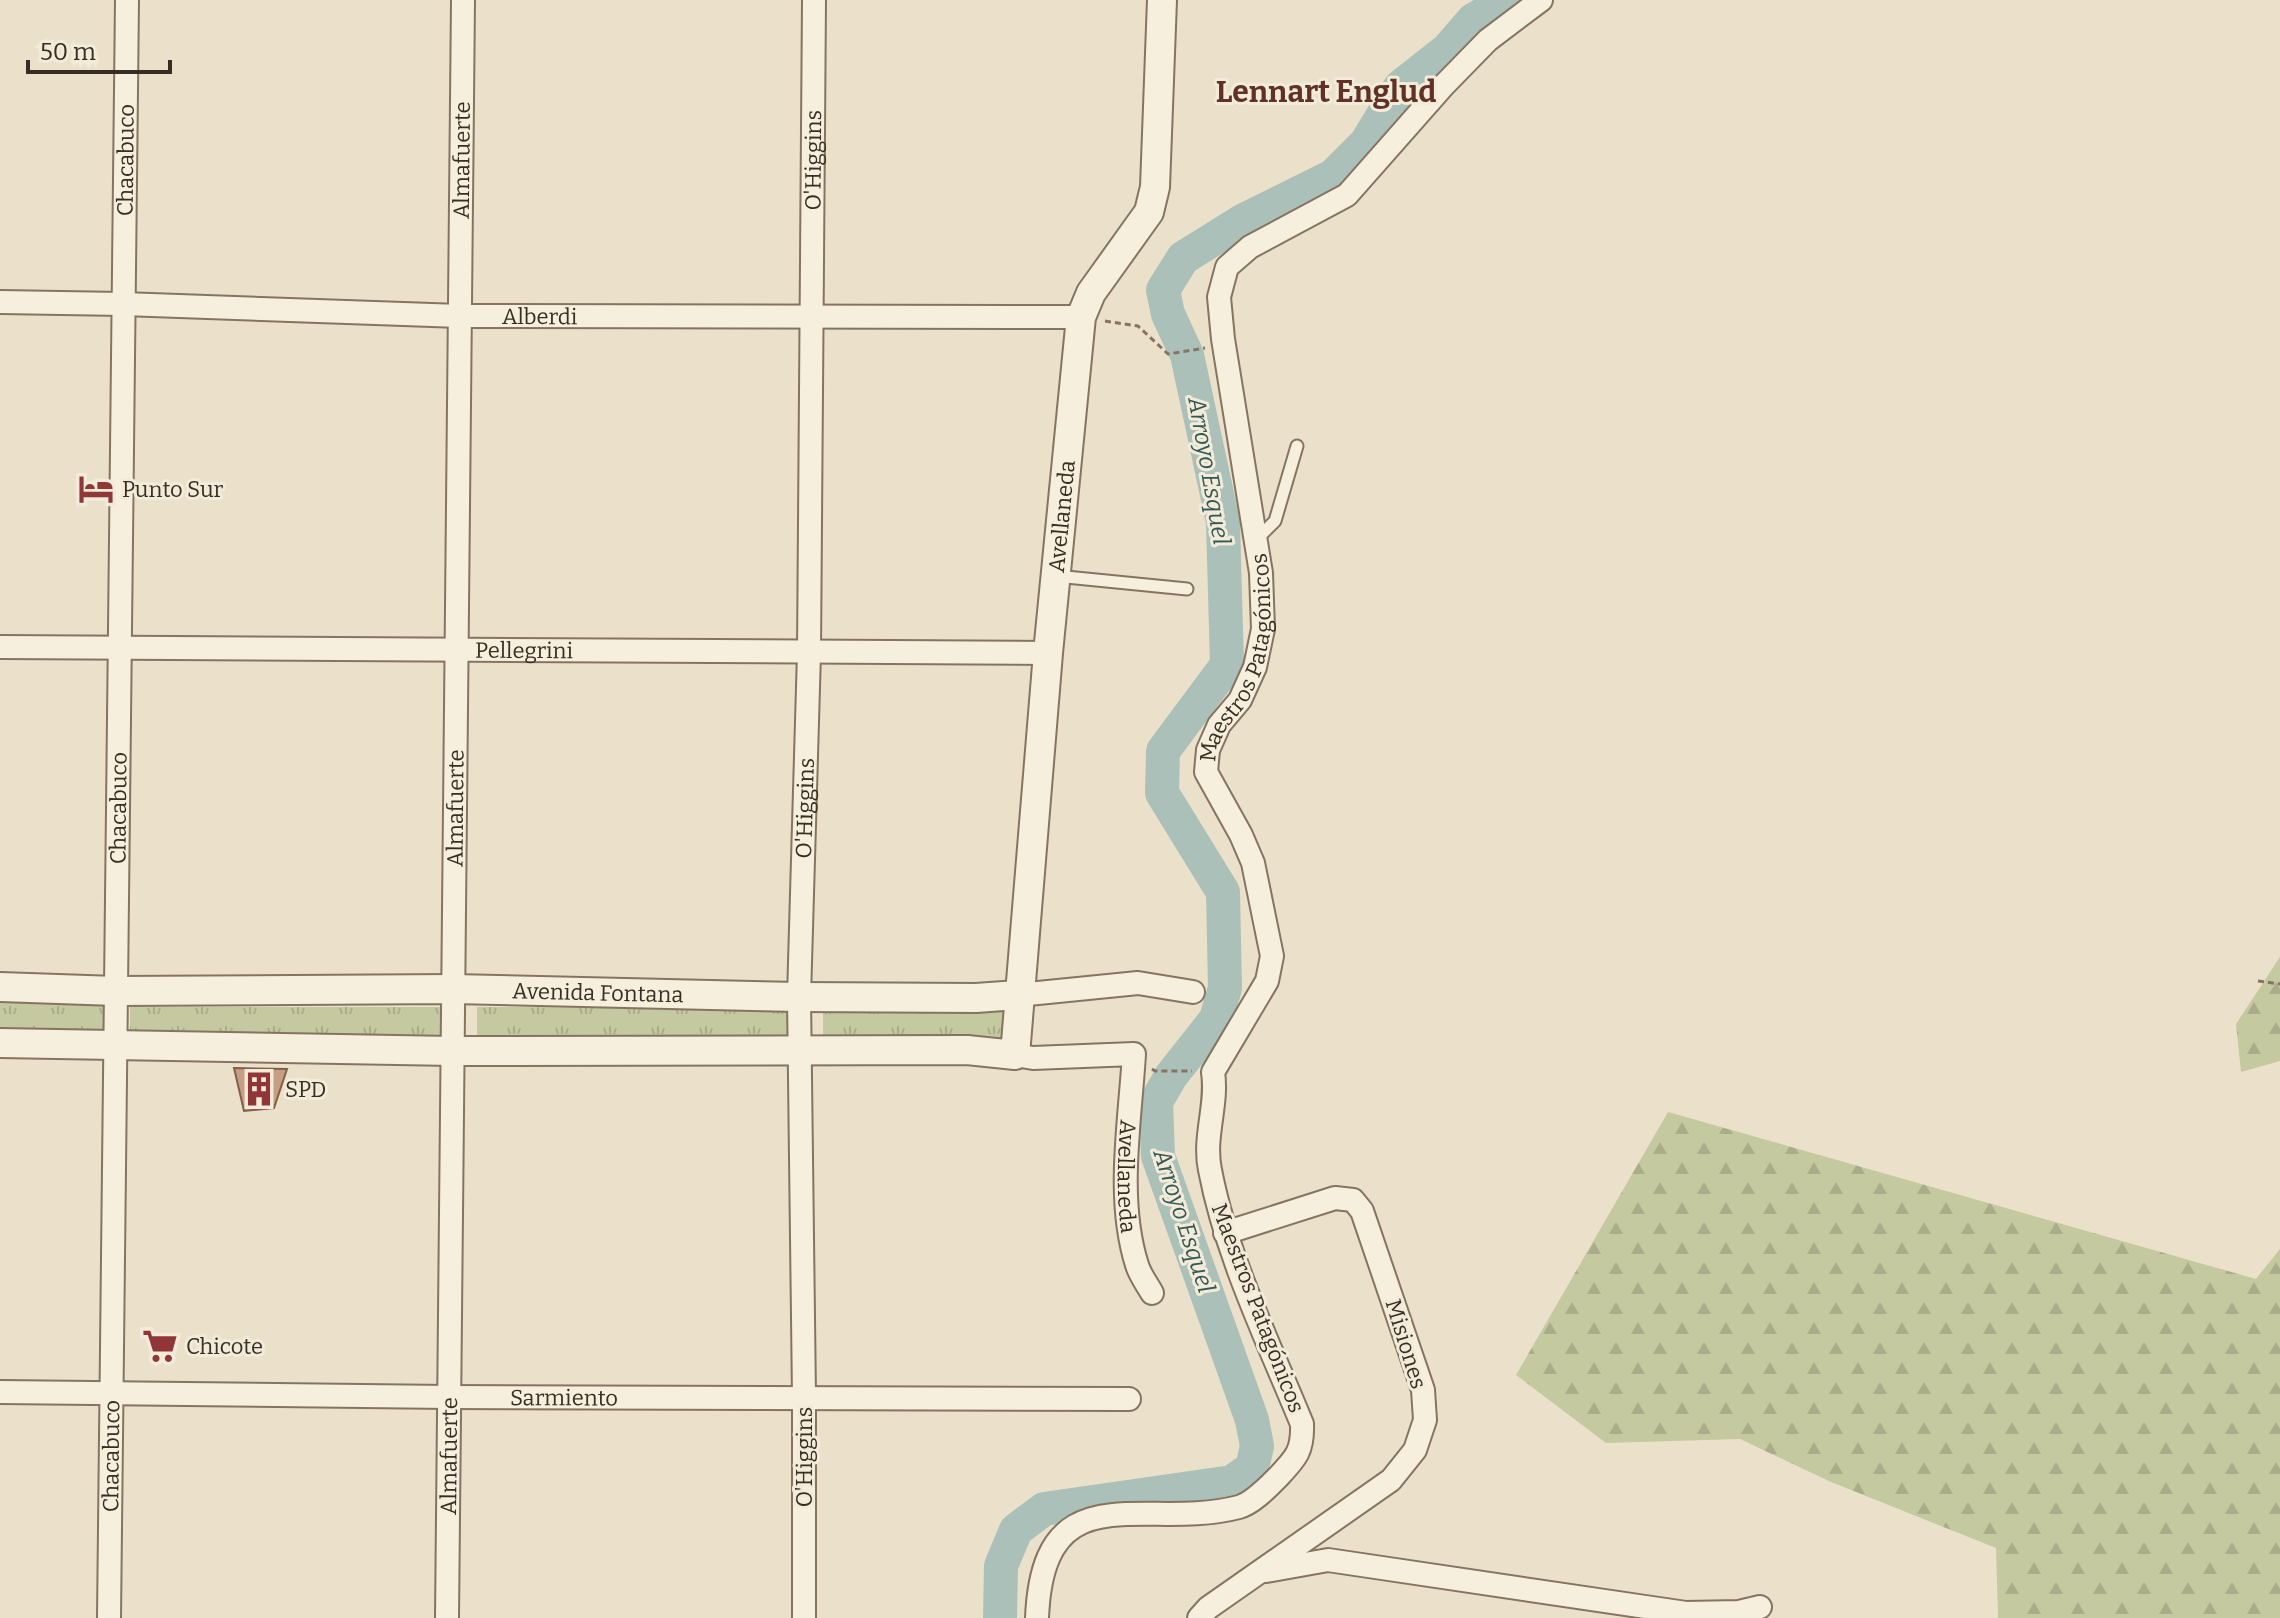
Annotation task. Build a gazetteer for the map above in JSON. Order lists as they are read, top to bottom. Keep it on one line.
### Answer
{"streets":{"street":["Chacabuco","Almafuerte","O'Higgins","Alberdi","Avellaneda","Pellegrini","Maestros Patagónicos","Avenida Fontana","Misiones","Sarmiento"]},"crossings":[["Chacabuco","Alberdi"],["Chacabuco","Pellegrini"],["Chacabuco","Avenida Fontana"],["Chacabuco","Sarmiento"],["Almafuerte","Alberdi"],["Almafuerte","Pellegrini"],["Almafuerte","Avenida Fontana"],["Almafuerte","Sarmiento"],["O'Higgins","Alberdi"],["O'Higgins","Pellegrini"],["O'Higgins","Avenida Fontana"],["O'Higgins","Sarmiento"],["Alberdi","Avellaneda"],["Avellaneda","Pellegrini"],["Avellaneda","Avenida Fontana"],["Maestros Patagónicos","Misiones"]],"districts":["Lennart Englud"],"water":["Arroyo Esquel"],"places":{"hotel":["Punto Sur"],"building":["SPD"],"supermarket":["Chicote"]},"scale_bar":"50 m"}
